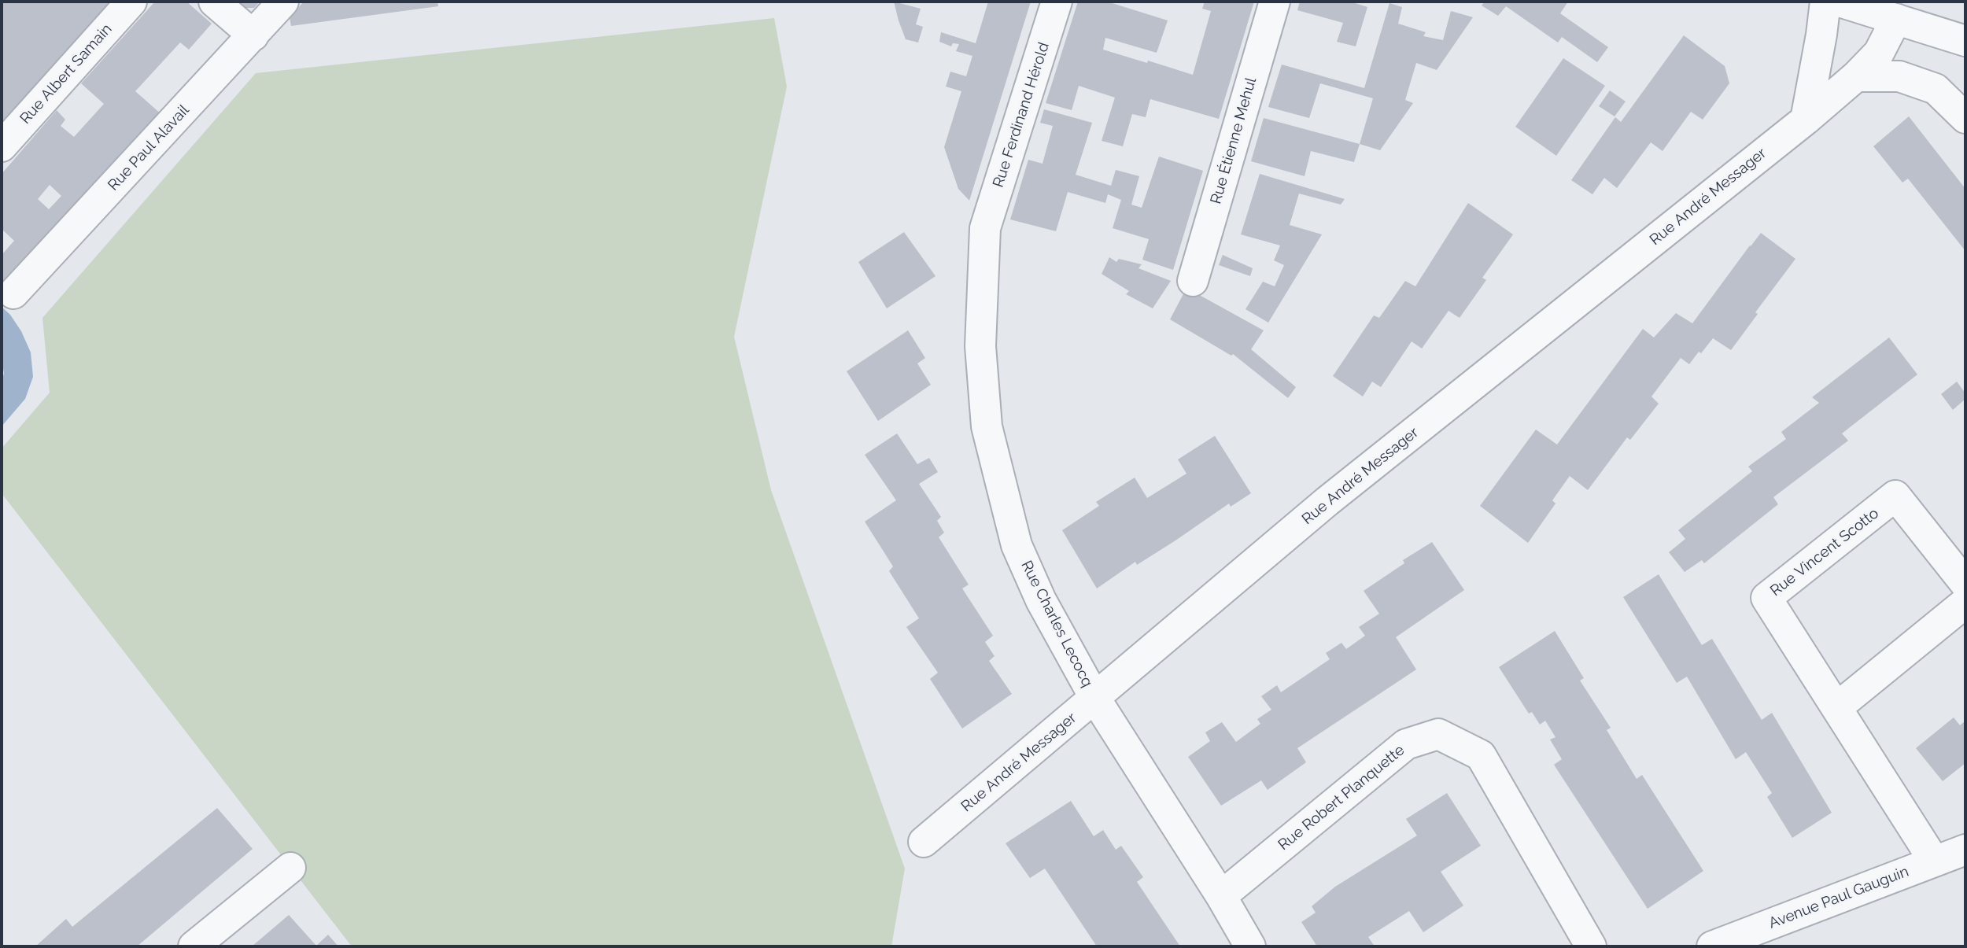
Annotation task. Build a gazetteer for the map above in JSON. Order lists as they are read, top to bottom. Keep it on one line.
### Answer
{"streets":{"street":["Rue Albert Samain","Rue Ferdinand Hérold","Rue Étienne Mehul","Rue Paul Alavail","Rue André Messager","Rue Vincent Scotto","Rue Charles Lecocq","Rue Robert Planquette","Avenue Paul Gauguin"]},"crossings":[["Rue Ferdinand Hérold","Rue Charles Lecocq"],["Rue André Messager","Rue Charles Lecocq"],["Rue Vincent Scotto","Avenue Paul Gauguin"],["Rue Charles Lecocq","Rue Robert Planquette"]]}
